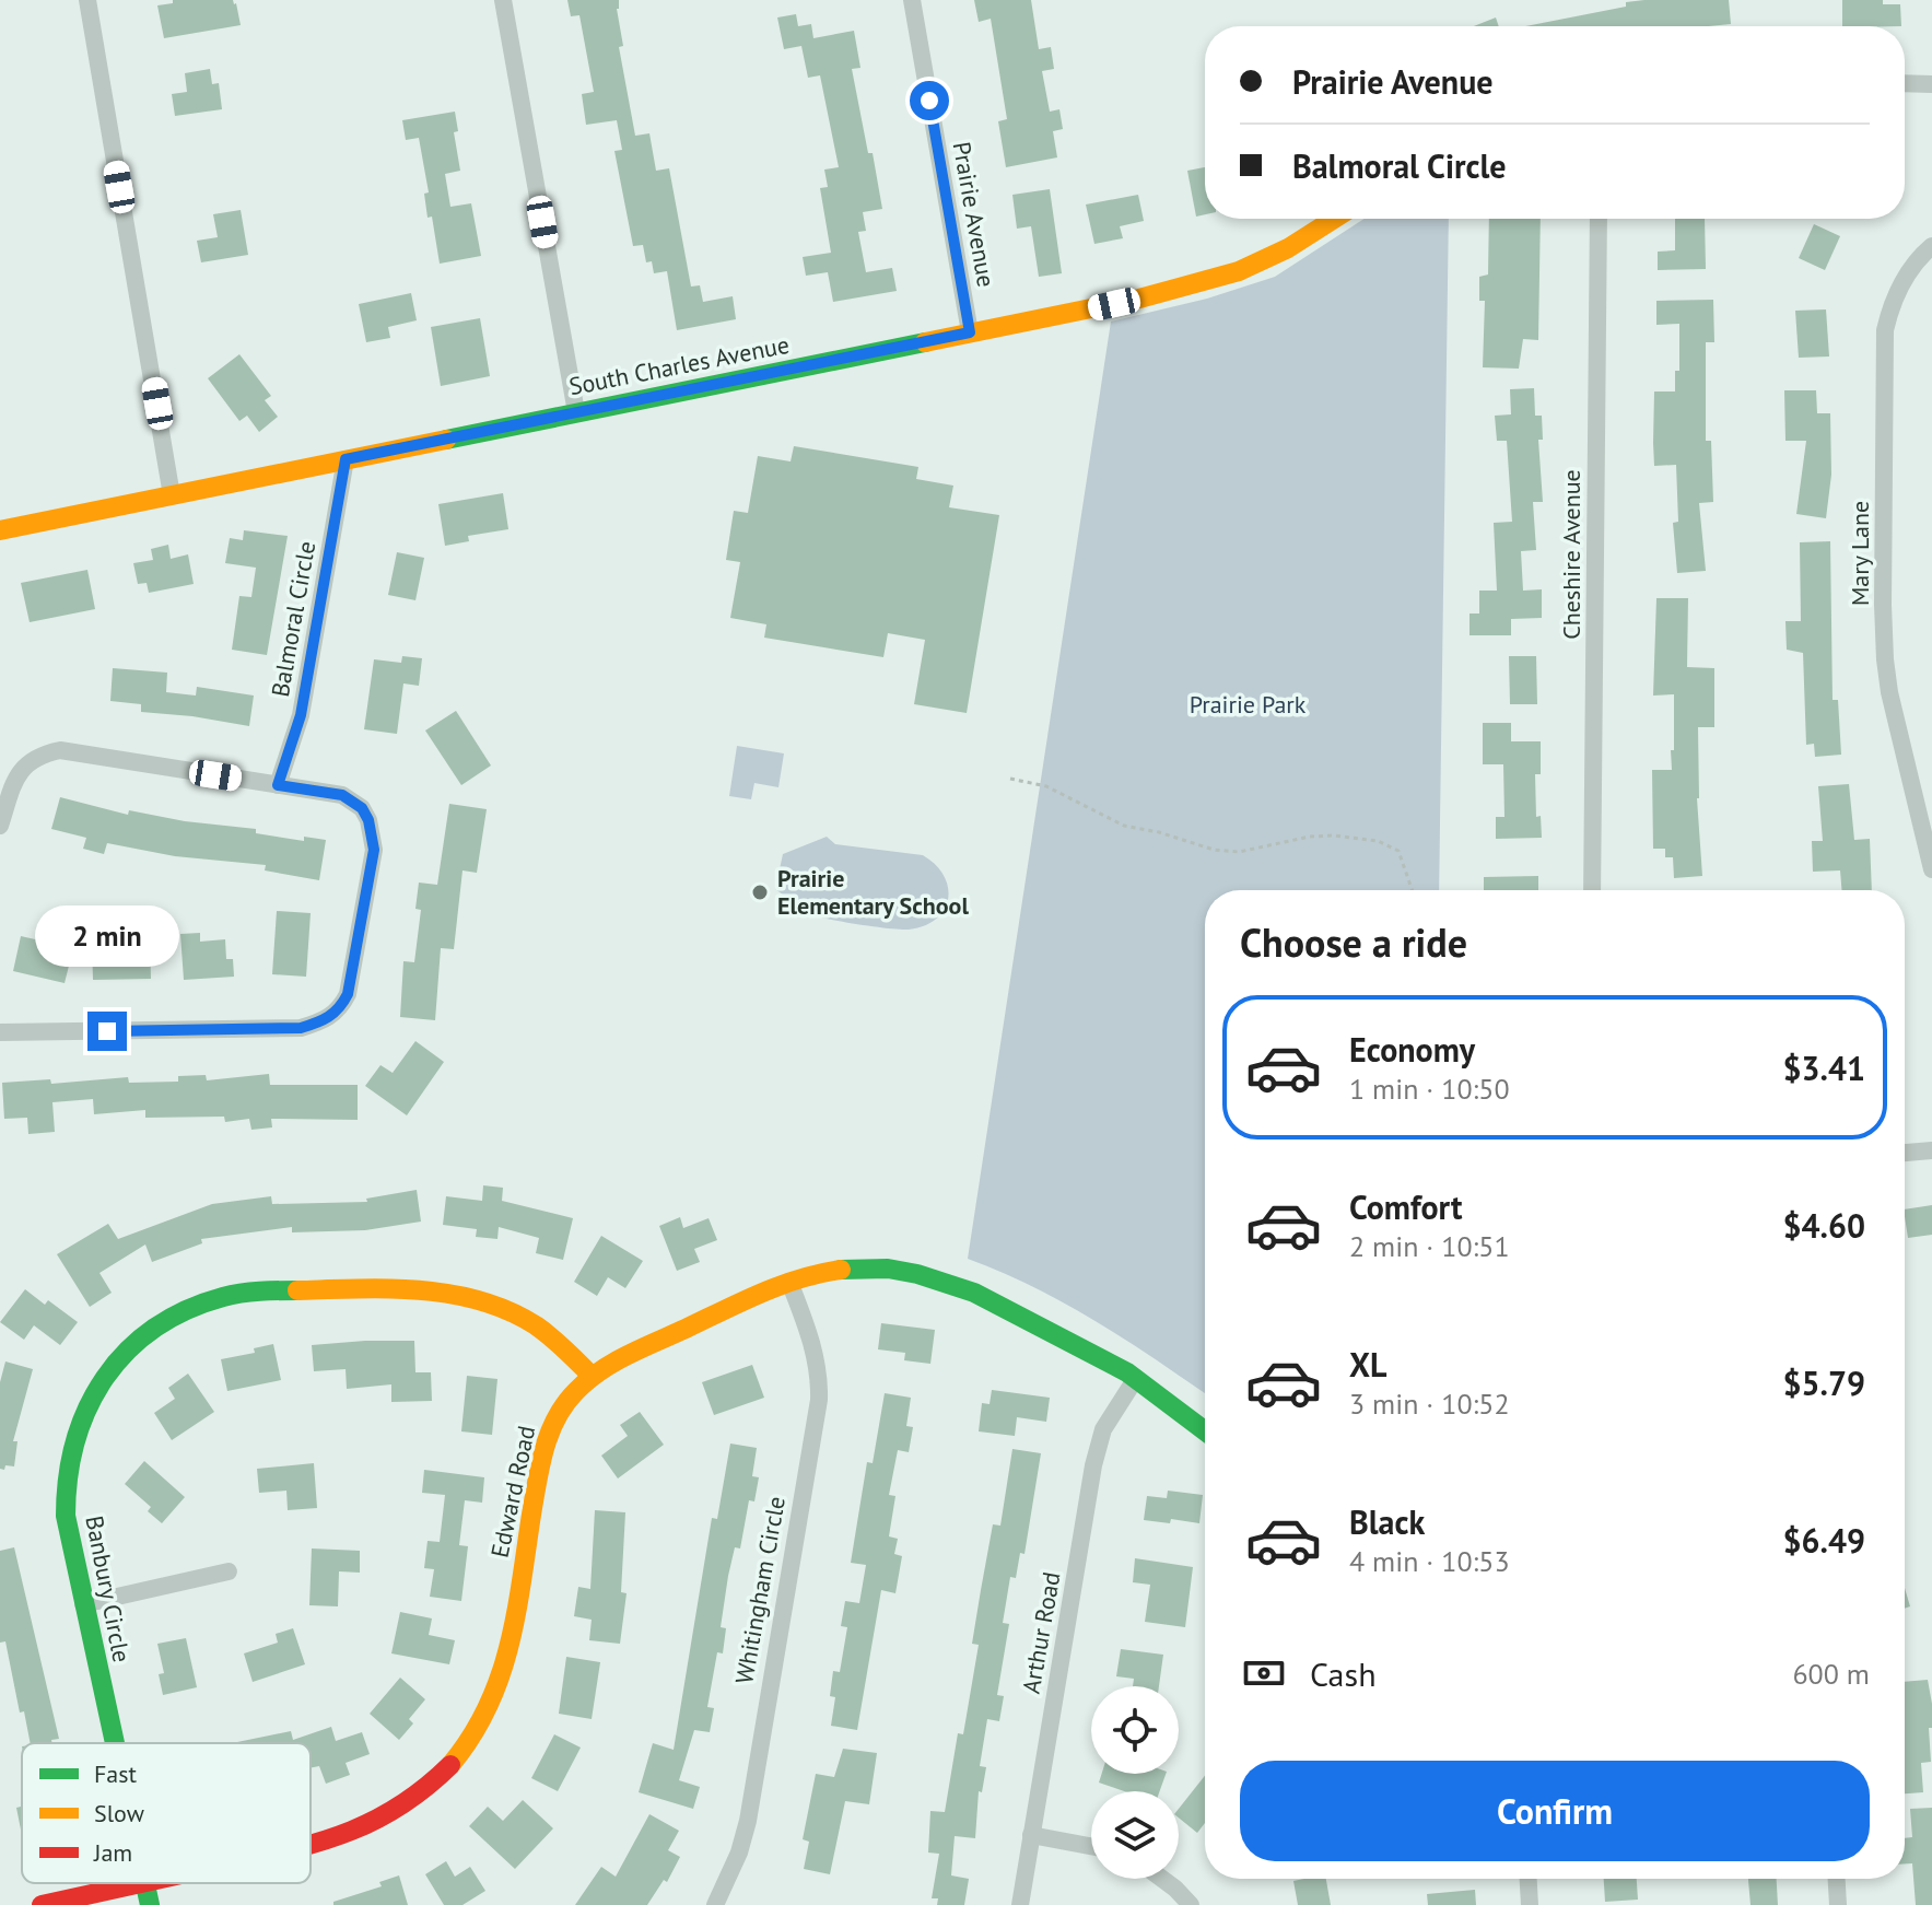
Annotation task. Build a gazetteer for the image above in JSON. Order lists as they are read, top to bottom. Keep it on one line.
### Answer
{"streets":{"street":["Prairie Avenue","South Charles Avenue","Mary Lane","Cheshire Avenue","Balmoral Circle","Edward Road","Banbury Circle","Whitingham Circle","Arthur Road"]},"crossings":[["Prairie Avenue","South Charles Avenue"],["South Charles Avenue","Balmoral Circle"],["Edward Road","Banbury Circle"],["Edward Road","Whitingham Circle"],["Edward Road","Arthur Road"]],"parks":["Prairie Park"],"places":["Prairie Elementary School"],"legend":["Fast","Slow","Jam"],"page":{"banner":["Prairie Avenue","Balmoral Circle"],"heading":"Choose a ride","bubble":"2 min","list":[{"name":"Economy","note":"1 min · 10:50","value":"$3.41"},{"name":"Comfort","note":"2 min · 10:51","value":"$4.60"},{"name":"XL","note":"3 min · 10:52","value":"$5.79"},{"name":"Black","note":"4 min · 10:53","value":"$6.49"}],"pay":["Cash","600 m"],"buttons":"Confirm"}}
